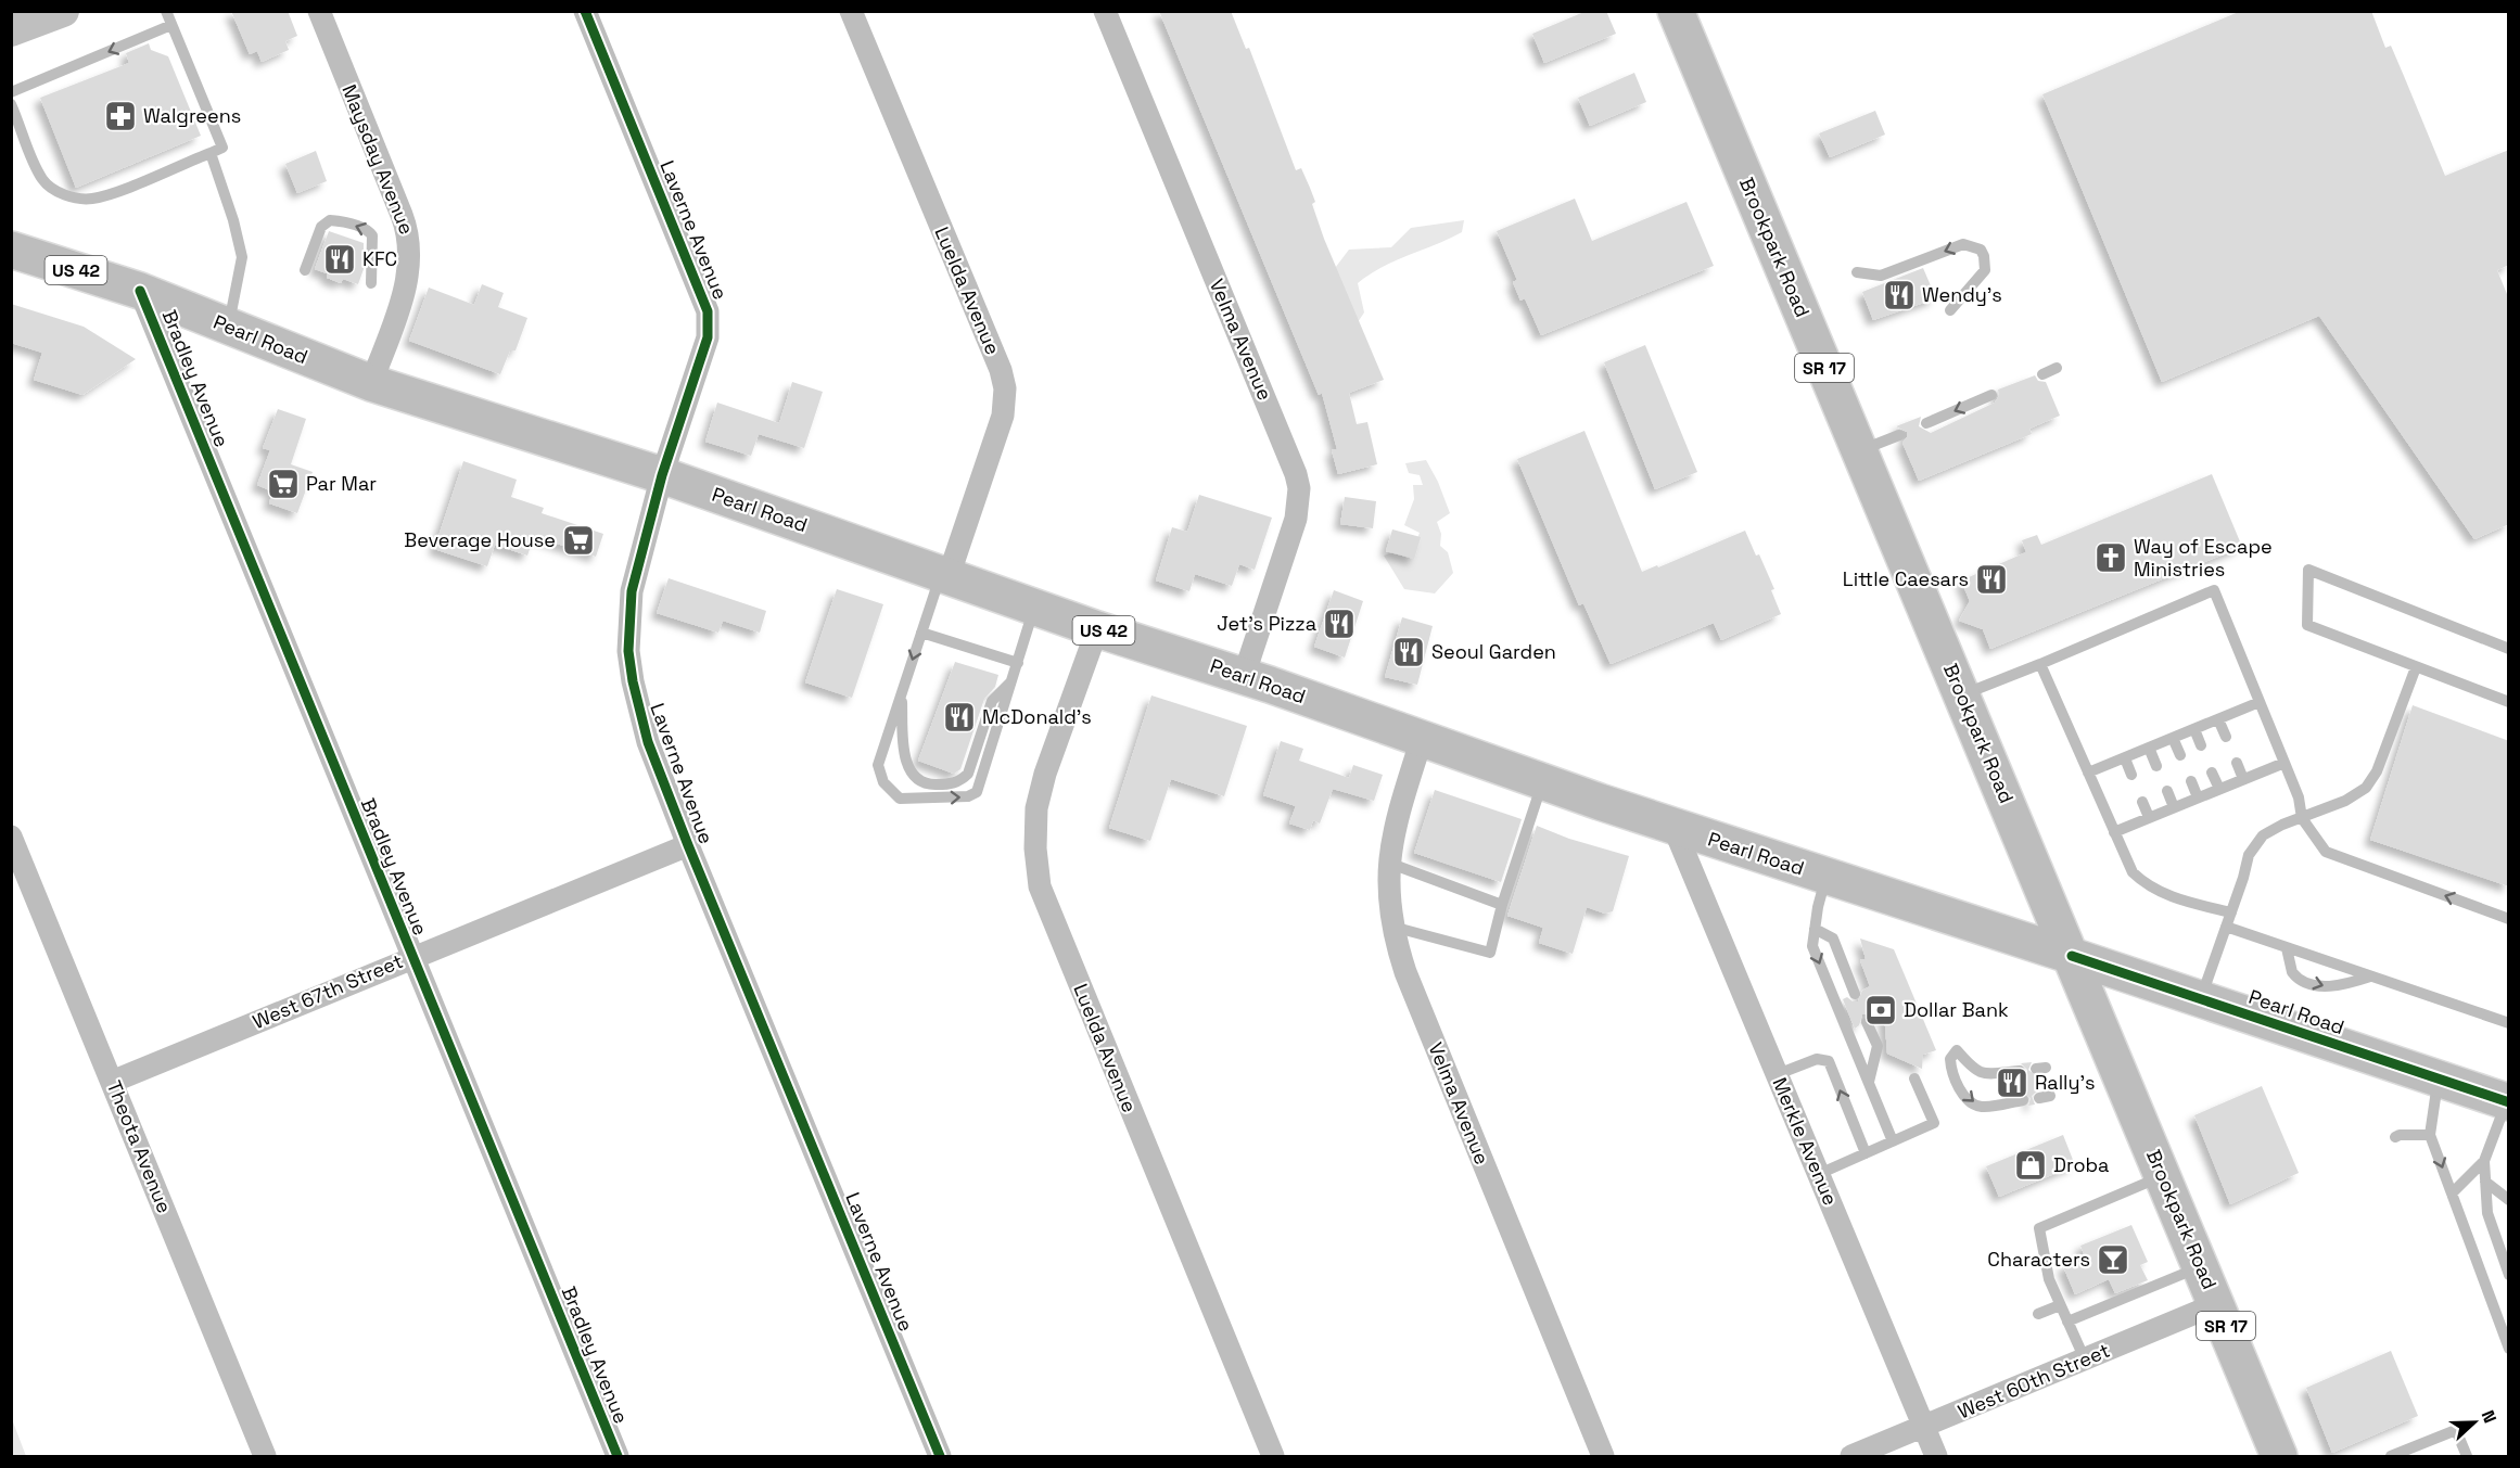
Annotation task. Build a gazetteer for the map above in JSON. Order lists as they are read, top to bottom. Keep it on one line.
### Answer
{"streets":{"main road":["Brookpark Road","US 42","Pearl Road","SR 17"],"street":["Maysday Avenue","Laverne Avenue","Luelda Avenue","Velma Avenue","Bradley Avenue","West 67th Street","Merkle Avenue","Theota Avenue","West 60th Street"]},"crossings":[["Maysday Avenue","Pearl Road"],["Laverne Avenue","Pearl Road"],["Laverne Avenue","West 67th Street"],["Brookpark Road","Pearl Road"],["Brookpark Road","West 60th Street"],["Luelda Avenue","Pearl Road"],["Pearl Road","Velma Avenue"],["Pearl Road","Bradley Avenue"],["Pearl Road","Merkle Avenue"],["Bradley Avenue","West 67th Street"],["West 67th Street","Theota Avenue"],["Merkle Avenue","West 60th Street"]],"places":{"pharmacy":["Walgreens"],"restaurant":["KFC","Wendy's","Little Caesars","Jet's Pizza","Seoul Garden","McDonald's","Rally's"],"supermarket":["Par Mar","Beverage House"],"church":["Way of Escape Ministries"],"bank":["Dollar Bank"],"shop":["Droba"],"bar":["Characters"]},"north":"right"}
